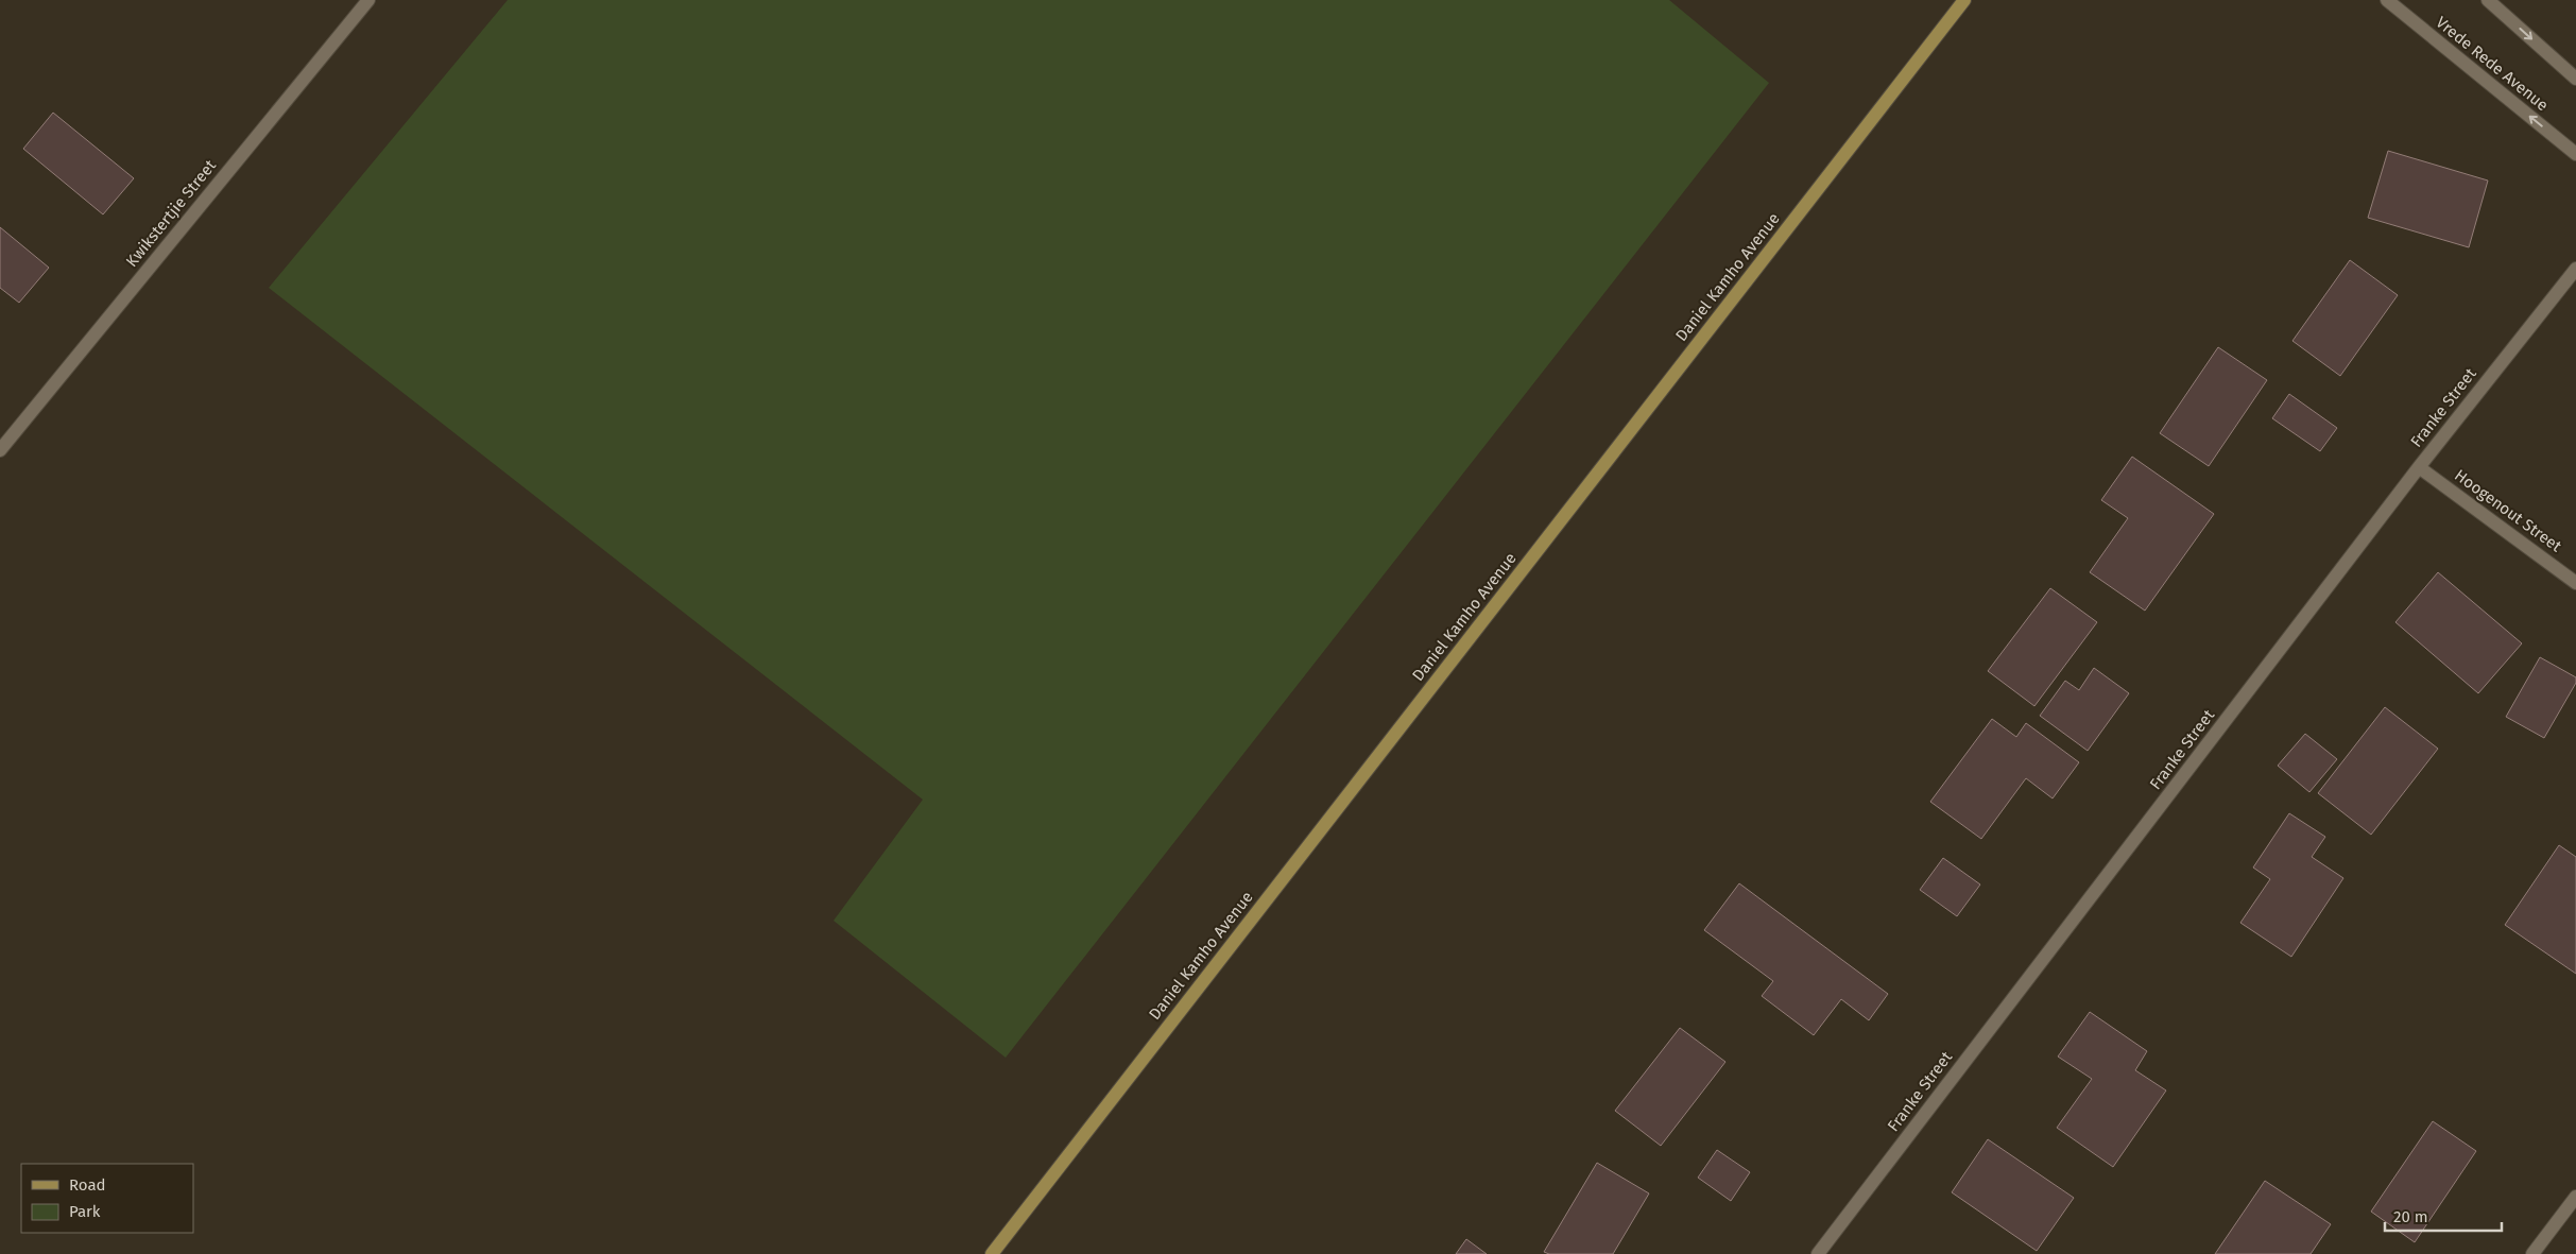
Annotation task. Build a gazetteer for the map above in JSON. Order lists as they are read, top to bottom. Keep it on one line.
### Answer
{"streets":{"main road":["Daniel Kamho Avenue"],"street":["Vrede Rede Avenue","Kwikstertjie Street","Franke Street","Hoogenout Street"]},"crossings":[["Franke Street","Hoogenout Street"]],"legend":["Road","Park"],"scale_bar":"20 m"}
